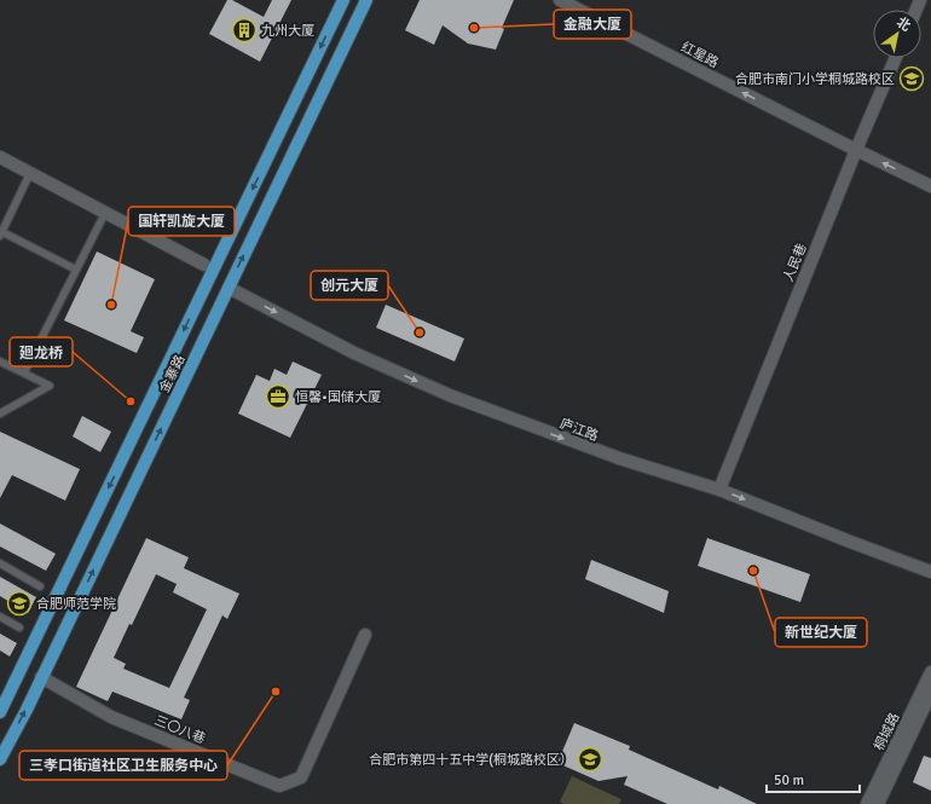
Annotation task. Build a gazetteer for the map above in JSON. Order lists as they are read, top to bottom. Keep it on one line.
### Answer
{"streets":{"main road":["金寨路"],"street":["红星路","人民巷","庐江路","三〇八巷","桐城路"]},"crossings":[["红星路","人民巷"],["人民巷","庐江路"],["金寨路","庐江路"],["金寨路","三〇八巷"]],"one_way":["红星路","庐江路"],"places":{"other":["金融大厦","国轩凯旋大厦","创元大厦","廻龙桥","新世纪大厦","三孝口街道社区卫生服务中心"],"building":["九州大厦"],"school or university":["合肥市南门小学桐城路校区","合肥师范学院","合肥市第四十五中学(桐城路校区）"],"office":["恒馨•国储大厦"]},"scale_bar":"50 m","north":"top right"}
